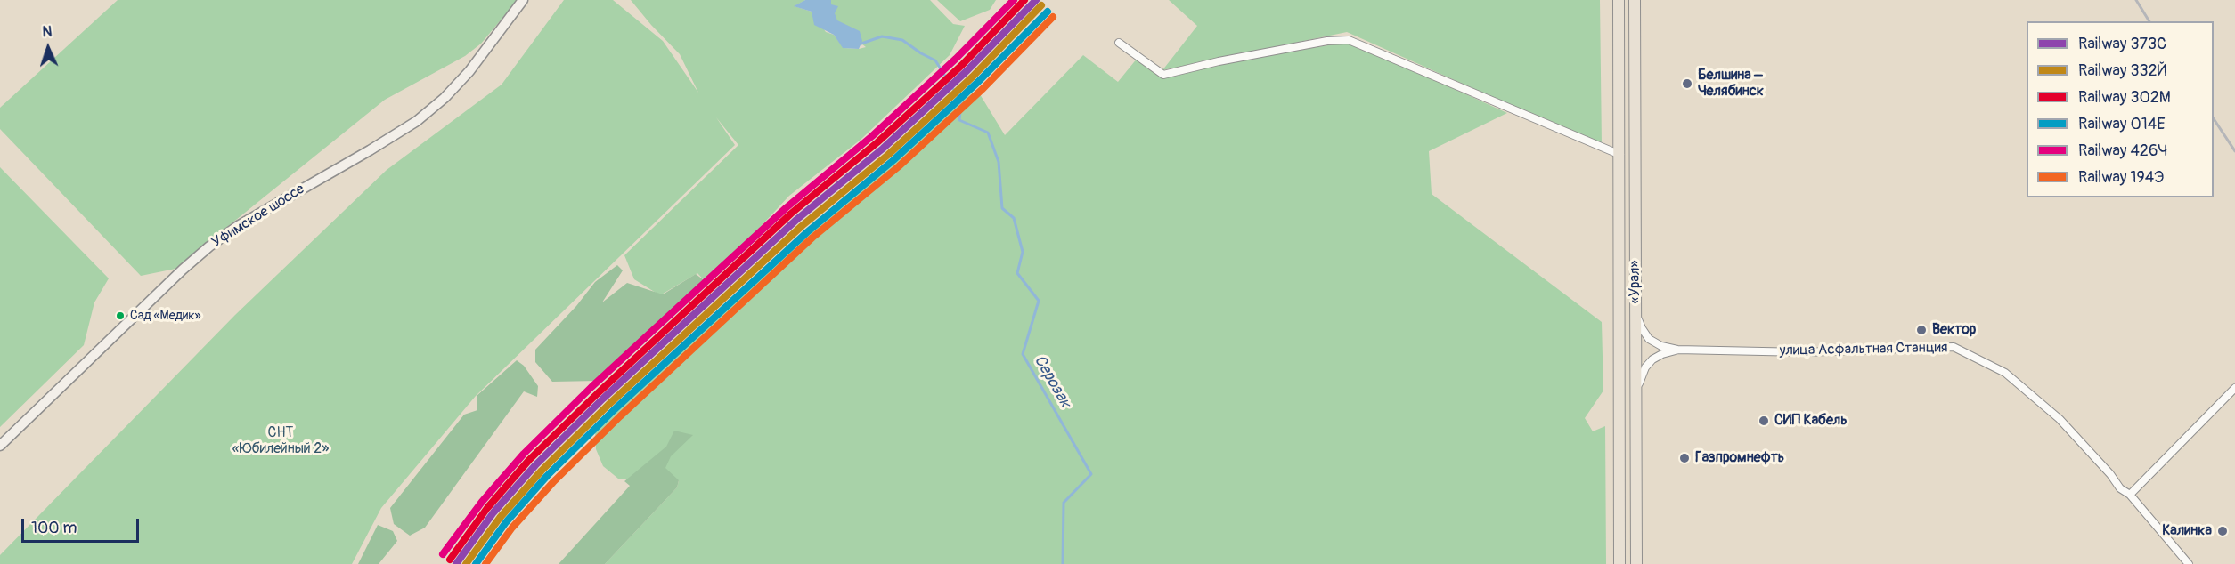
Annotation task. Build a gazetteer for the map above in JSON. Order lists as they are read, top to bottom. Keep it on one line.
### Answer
{"streets":{"main road":["Уфимское шоссе","«Урал»"],"street":["улица Асфальтная Станция"]},"crossings":[["«Урал»","улица Асфальтная Станция"]],"water":["Серозак"],"parks":["СНТ «Юбилейный 2»"],"places":["Белшина – Челябинск","Сад «Медик»","Вектор","СИП Кабель","Газпромнефть","Калинка"],"lines":["rail line 373C","rail line 302М","rail line 426Ч","rail line 332Й","rail line 014Е","rail line 194Э"],"legend":["Railway 373C","Railway 332Й","Railway 302М","Railway 014Е","Railway 426Ч","Railway 194Э"],"scale_bar":"100 m","north":"top"}
